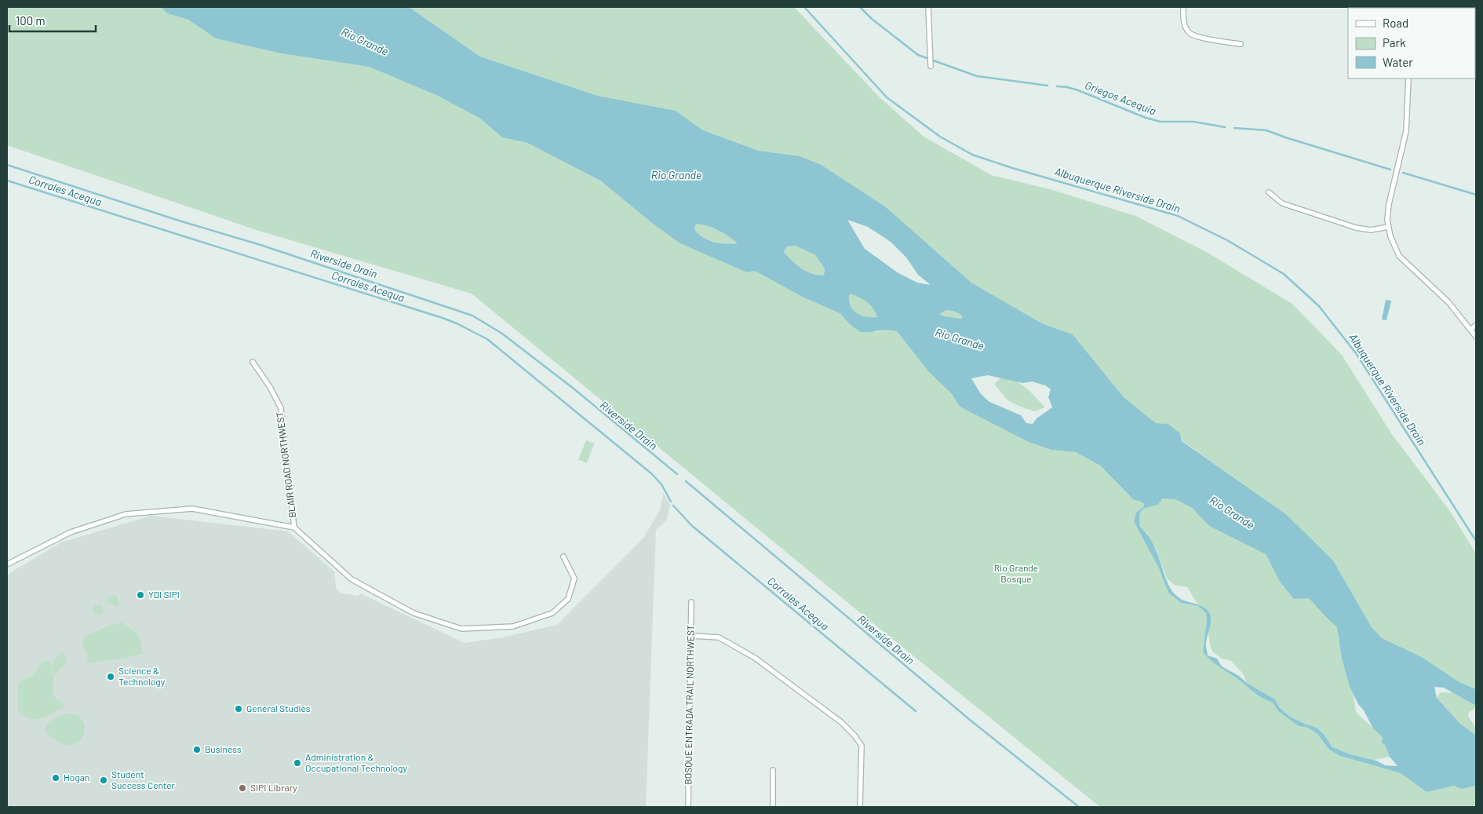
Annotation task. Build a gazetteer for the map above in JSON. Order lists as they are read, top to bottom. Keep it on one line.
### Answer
{"streets":{"street":["BLAIR ROAD NORTHWEST","BOSQUE ENTRADA TRAIL NORTHWEST"]},"water":["Rio Grande","Griegos Acequia","Albuquerque Riverside Drain","Corrales Acequa","Riverside Drain"],"parks":["Rio Grande Bosque"],"places":["YDI SIPI","Science & Technology","General Studies","Business","Administration & Occupational Technology","Hogan","Student Success Center","SIPI Library"],"legend":["Road","Park","Water"],"scale_bar":"100 m"}
